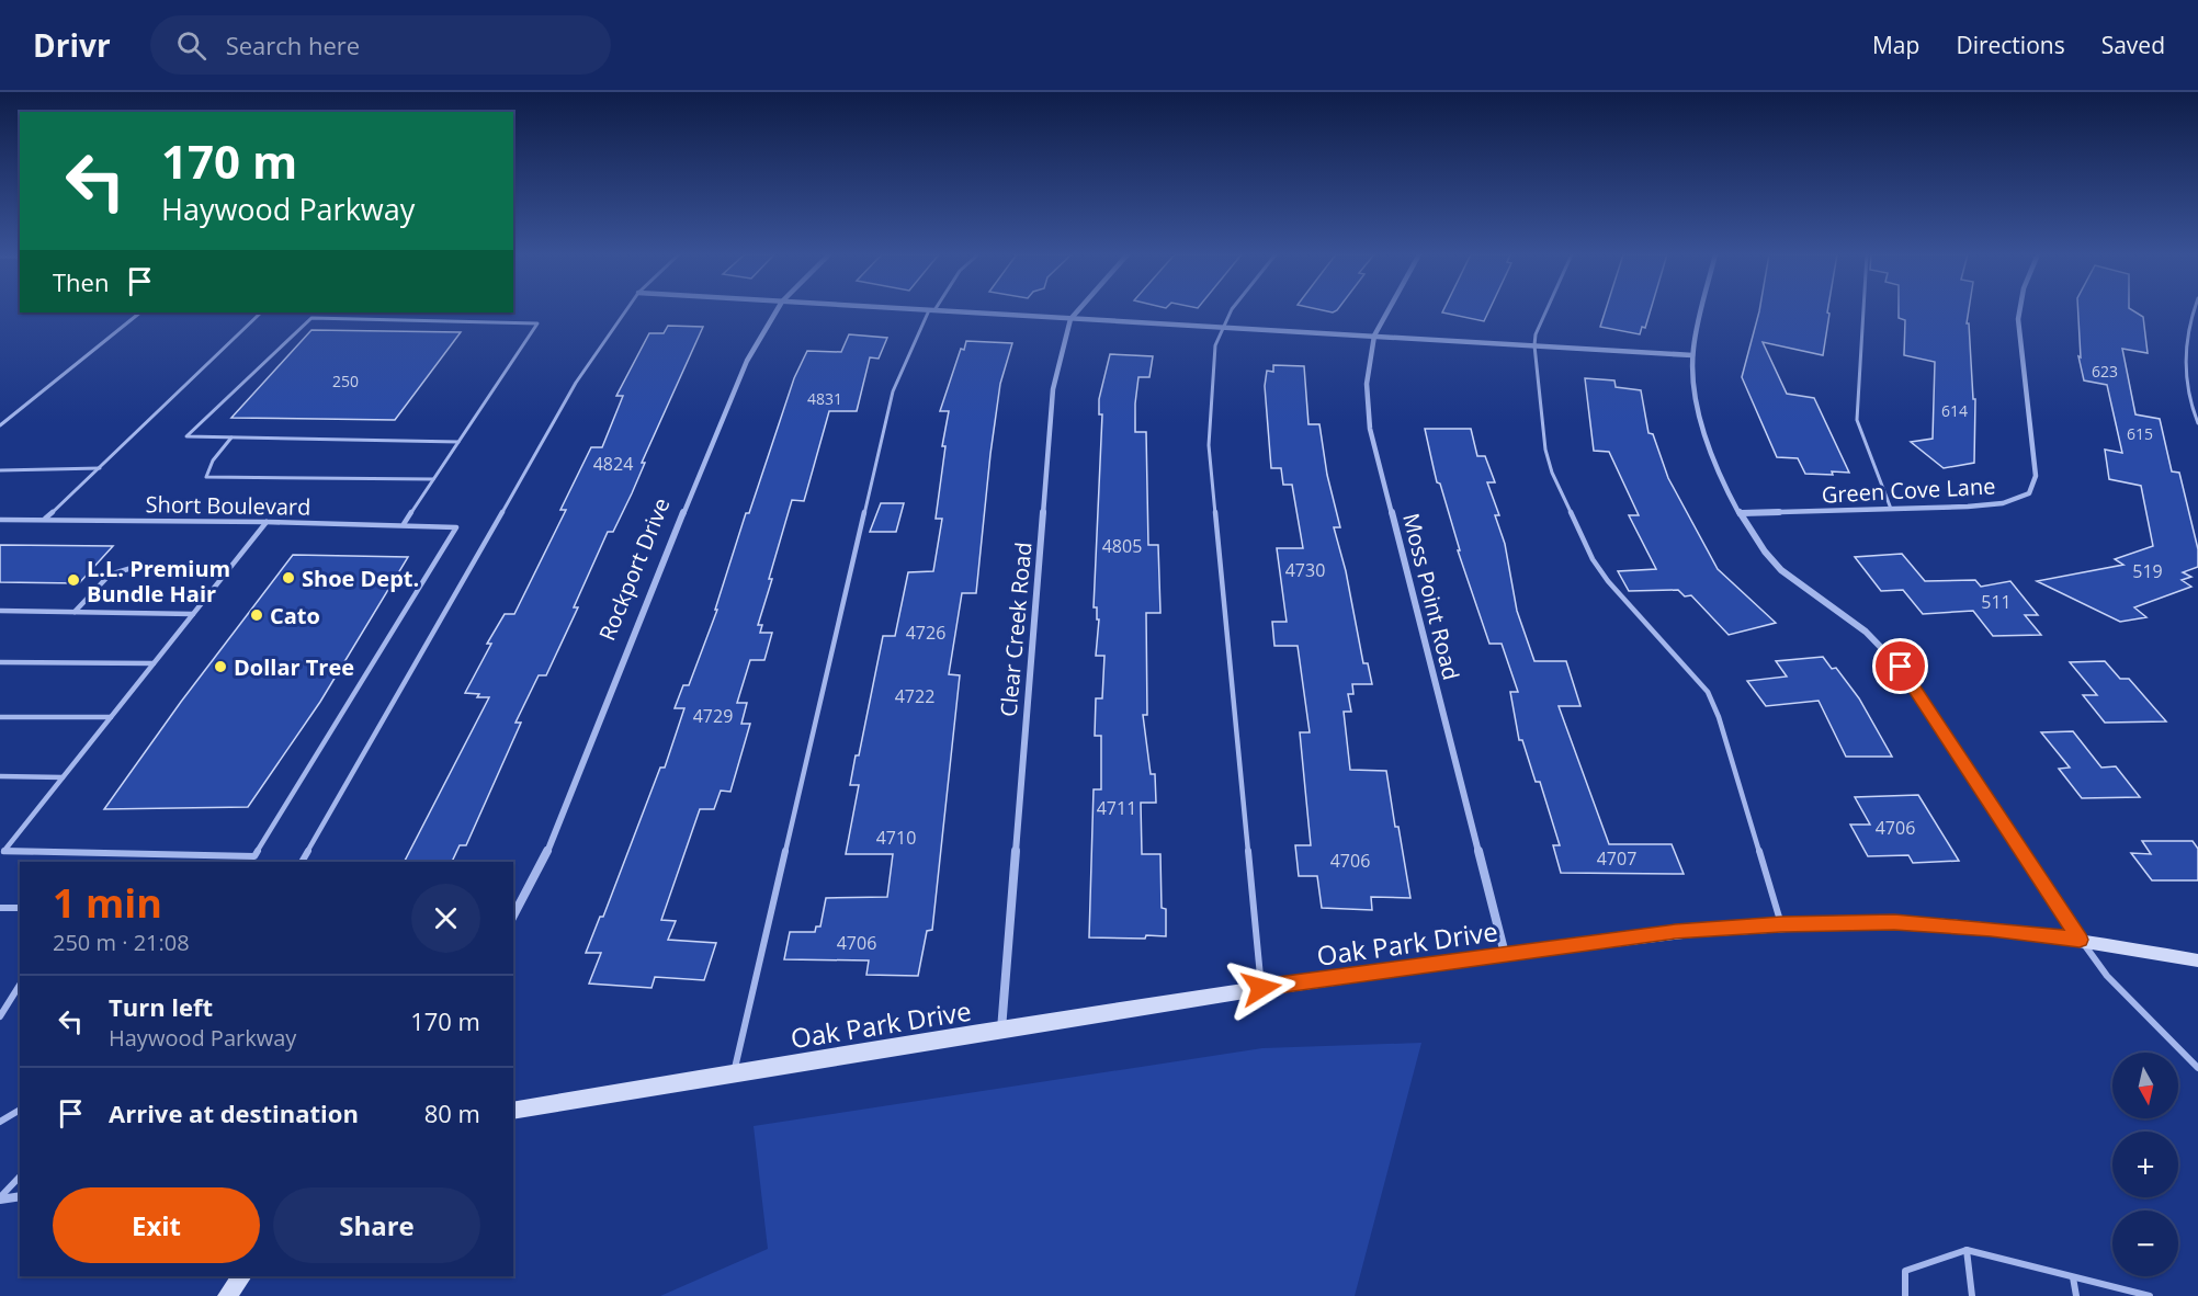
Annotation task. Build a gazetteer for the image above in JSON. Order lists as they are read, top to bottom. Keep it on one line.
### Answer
{"streets":{"street":["Green Cove Lane","Rockport Drive","Moss Point Road","Clear Creek Road","Oak Park Drive"],"lane":["Short Boulevard"]},"crossings":[["Moss Point Road","Oak Park Drive"],["Clear Creek Road","Oak Park Drive"]],"places":["Shoe Dept.","L.L. Premium Bundle Hair","Cato","Dollar Tree"],"house_numbers":["623","250","4831","614","615","4824","4805","4730","519","511","4726","4722","4729","4711","4706","4710","4707","4706","4706"],"north":"bottom","page":{"header":"Drivr","search":"Search here","nav":["Map","Directions","Saved"],"turn":["170 m","Haywood Parkway"],"then":"Then","heading":["1 min","250 m · 21:08"],"list":[{"name":"Turn left","note":"Haywood Parkway","value":"170 m"},{"name":"Arrive at destination","value":"80 m"}],"map_buttons":["+","−"],"buttons":["Exit","Share"]}}
